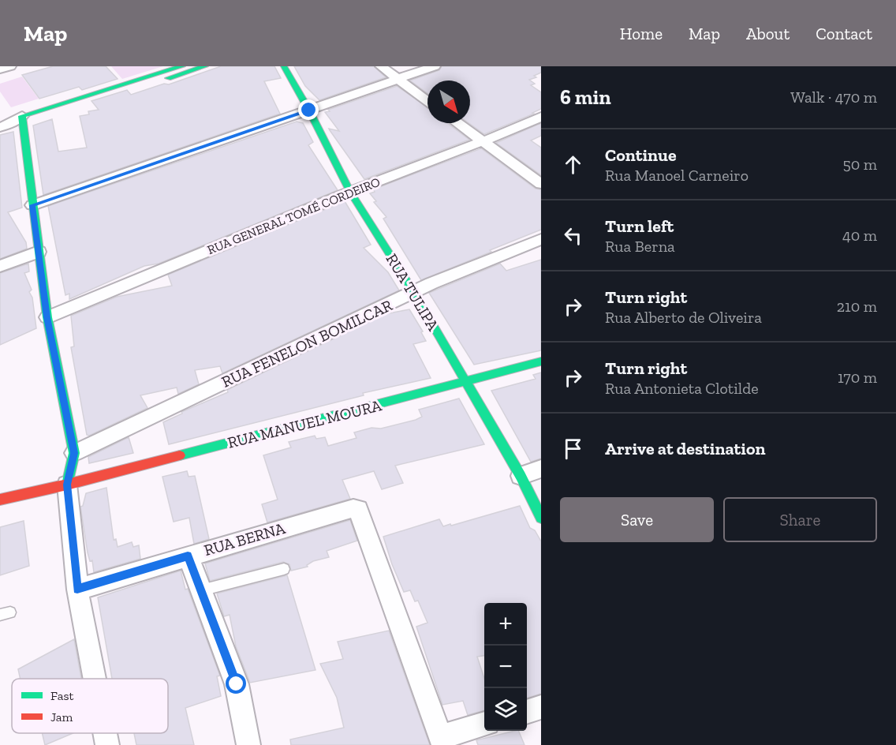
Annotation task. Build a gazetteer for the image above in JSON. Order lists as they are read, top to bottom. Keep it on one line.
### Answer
{"streets":{"street":["RUA GENERAL TOMÉ CORDEIRO","RUA TULIPA","RUA FENELON BOMILCAR","RUA MANUEL MOURA","RUA BERNA"]},"crossings":[["RUA GENERAL TOMÉ CORDEIRO","RUA TULIPA"],["RUA TULIPA","RUA FENELON BOMILCAR"],["RUA TULIPA","RUA MANUEL MOURA"]],"legend":["Fast","Jam"],"north":"bottom right","page":{"header":"Map","nav":["Home","Map","About","Contact"],"heading":["6 min","Walk · 470 m"],"list":[["Continue","Rua Manoel Carneiro","50 m"],["Turn left","Rua Berna","40 m"],["Turn right","Rua Alberto de Oliveira","210 m"],["Turn right","Rua Antonieta Clotilde","170 m"],"Arrive at destination"],"buttons":["Save","Share"],"map_buttons":["+","−"]}}
